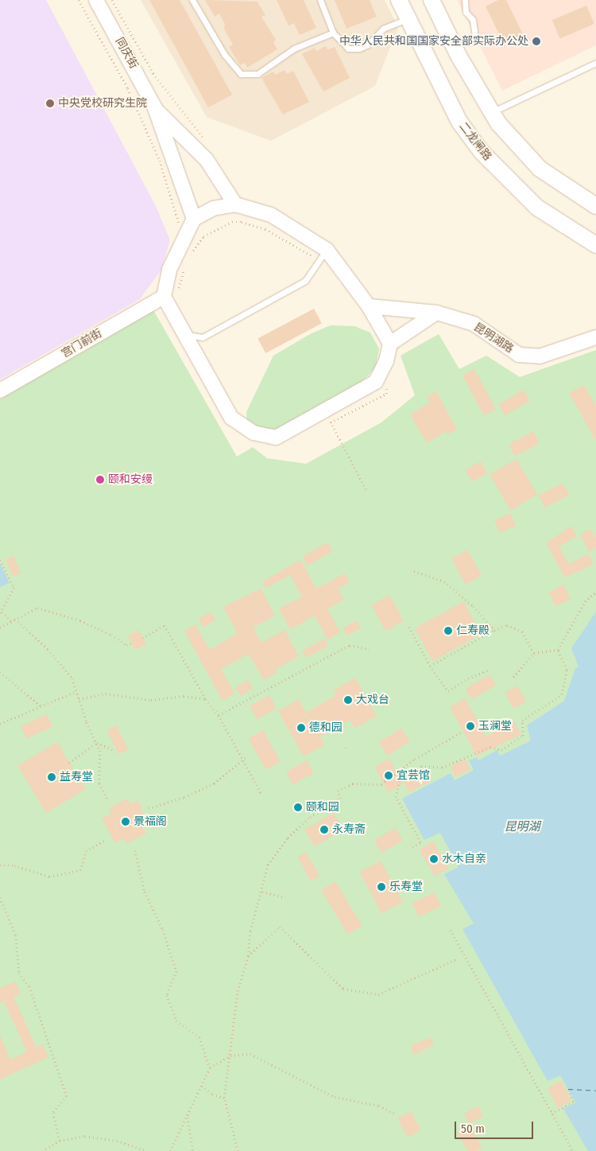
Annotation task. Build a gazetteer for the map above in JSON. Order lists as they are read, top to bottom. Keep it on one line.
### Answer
{"streets":{"main road":["二龙闸路"],"street":["同庆街","昆明湖路","宫门前街"]},"water":["昆明湖"],"places":["中华人民共和国国家安全部实际办公处","中央党校研究生院","颐和安缦","仁寿殿","大戏台","玉澜堂","德和园","宜芸馆","益寿堂","颐和园","景福阁","永寿斋","水木自亲","乐寿堂"],"scale_bar":"50 m"}
